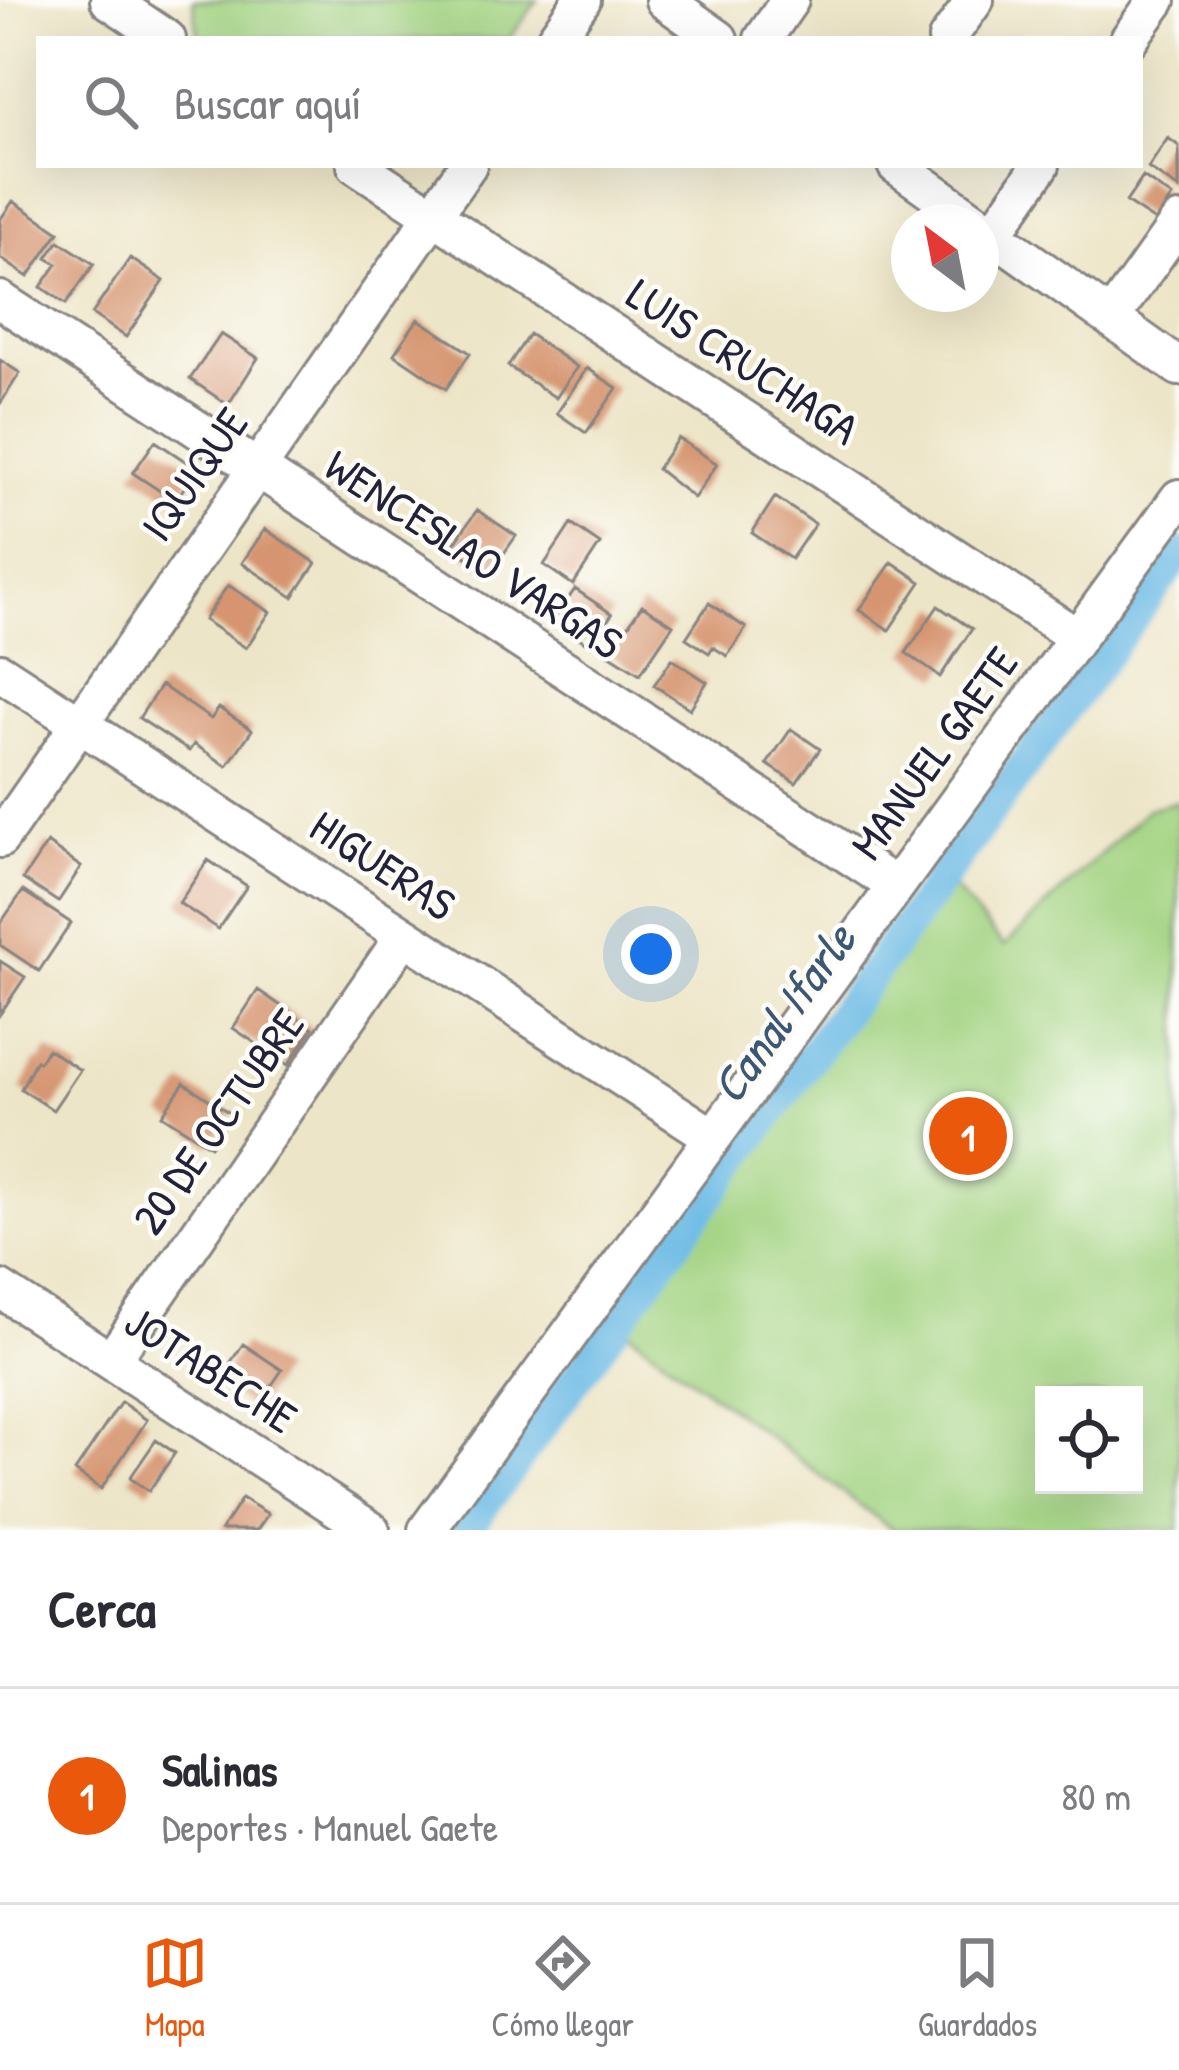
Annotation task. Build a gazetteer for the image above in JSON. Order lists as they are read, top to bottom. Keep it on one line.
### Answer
{"streets":{"street":["LUIS CRUCHAGA","IQUIQUE","WENCESLAO VARGAS","MANUEL GAETE","HIGUERAS","20 DE OCTUBRE","JOTABECHE"]},"crossings":[["LUIS CRUCHAGA","IQUIQUE"],["LUIS CRUCHAGA","MANUEL GAETE"],["IQUIQUE","WENCESLAO VARGAS"],["IQUIQUE","HIGUERAS"],["WENCESLAO VARGAS","MANUEL GAETE"],["MANUEL GAETE","HIGUERAS"],["HIGUERAS","20 DE OCTUBRE"],["20 DE OCTUBRE","JOTABECHE"]],"water":["Canal Ifarle"],"north":"top left","page":{"search":"Buscar aquí","pins":"1","heading":"Cerca","list":[{"mark":"1","name":"Salinas","note":"Deportes · Manuel Gaete","value":"80 m"}],"nav":["Mapa","Cómo llegar","Guardados"]}}
